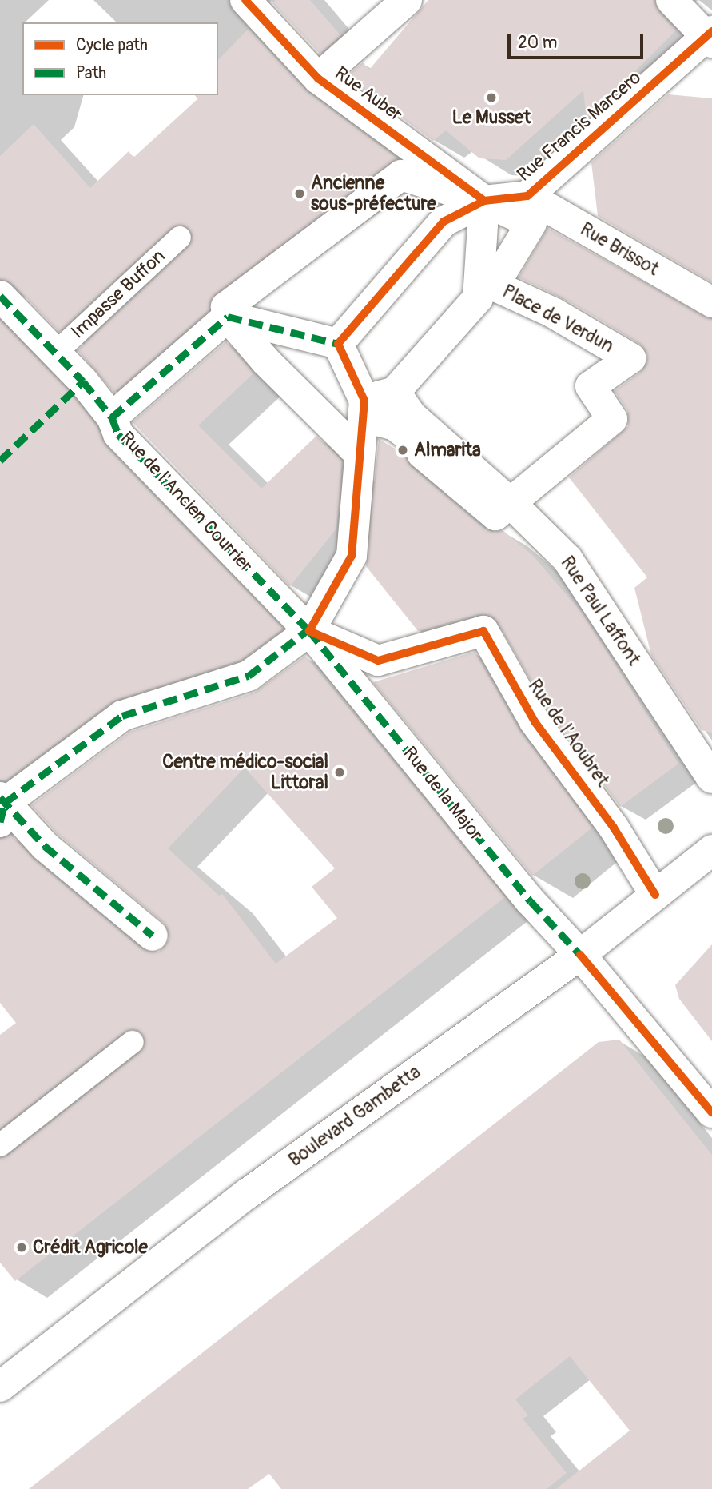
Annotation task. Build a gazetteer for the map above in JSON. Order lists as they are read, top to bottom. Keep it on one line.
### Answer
{"streets":{"street":["Rue Auber","Rue Francis Marcero","Rue Brissot","Place de Verdun","Rue de l'Ancien Courrier","Rue Paul Laffont","Rue de l'Aoubret","Rue de la Major","Boulevard Gambetta"],"lane":["Impasse Buffon"]},"crossings":[["Rue Auber","Rue Francis Marcero"],["Rue Auber","Place de Verdun"],["Rue Francis Marcero","Rue Brissot"],["Rue Francis Marcero","Place de Verdun"],["Impasse Buffon","Rue de l'Ancien Courrier"],["Place de Verdun","Rue Paul Laffont"],["Rue de l'Ancien Courrier","Rue de l'Aoubret"],["Rue de l'Ancien Courrier","Rue de la Major"],["Rue de l'Aoubret","Rue de la Major"],["Rue de l'Aoubret","Boulevard Gambetta"],["Rue de la Major","Boulevard Gambetta"]],"places":["Le Musset","Ancienne sous-préfecture","Almarita","Centre médico-social Littoral","Crédit Agricole"],"legend":["Cycle path","Path"],"scale_bar":"20 m"}
